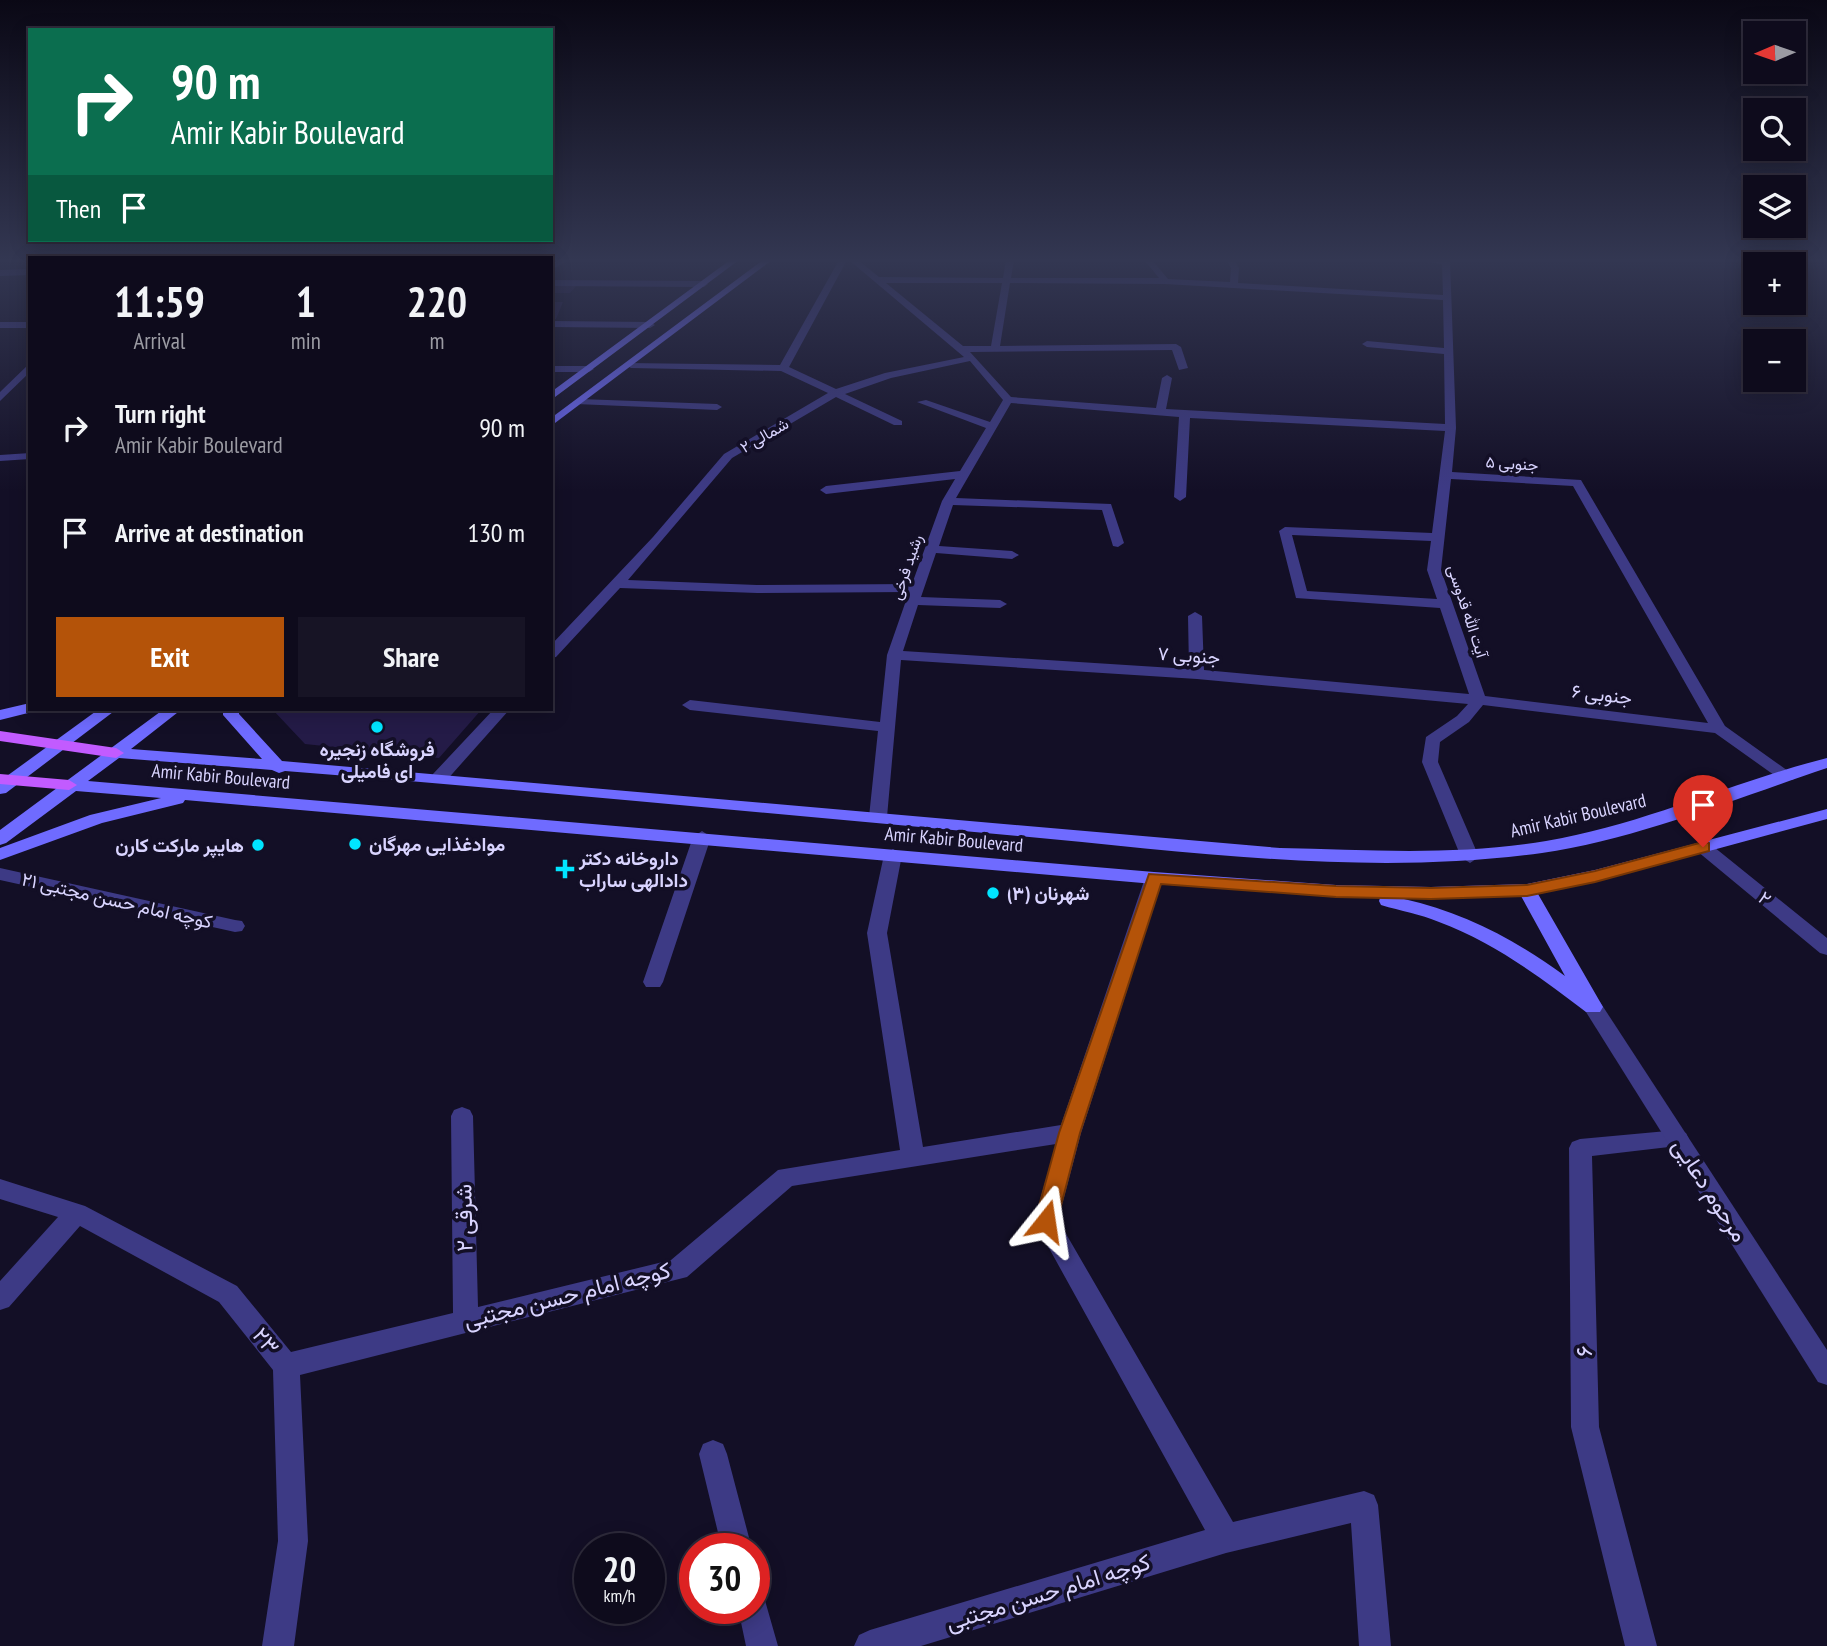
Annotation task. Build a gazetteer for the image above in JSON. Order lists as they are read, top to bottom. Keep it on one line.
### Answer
{"streets":{"main road":["Amir Kabir Boulevard"],"street":["۲ شمالی","۵ جنوبی","رشید فرخی","آیت الله قدوسی","۷ جنوبی","۶ جنوبی","۲","کوچه امام حسن مجتبی ۲۱","مرحوم دعایی","۲ شرقی","کوچه امام حسن مجتبی","۲۳","۶"]},"crossings":[["۵ جنوبی","آیت الله قدوسی"],["۵ جنوبی","۶ جنوبی"],["رشید فرخی","۷ جنوبی"],["رشید فرخی","Amir Kabir Boulevard"],["آیت الله قدوسی","۷ جنوبی"],["آیت الله قدوسی","۶ جنوبی"],["۷ جنوبی","۶ جنوبی"],["Amir Kabir Boulevard","۲"],["مرحوم دعایی","۶"],["۲ شرقی","کوچه امام حسن مجتبی"],["کوچه امام حسن مجتبی","۲۳"]],"places":{"other":["فروشگاه زنجیره ای فامیلی","موادغذایی مهرگان","هایپر مارکت کارن","شهرنان (۳)"],"health":["داروخانه دکتر دادالهی ساراب"]},"north":"left","page":{"map_buttons":["+","−"],"turn":["90 m","Amir Kabir Boulevard"],"then":"Then","eta":["11:59","Arrival","1","min","220","m"],"list":[{"name":"Turn right","note":"Amir Kabir Boulevard","value":"90 m"},{"name":"Arrive at destination","value":"130 m"}],"buttons":["Exit","Share"],"speed":"20 km/h","limit":"30"}}
